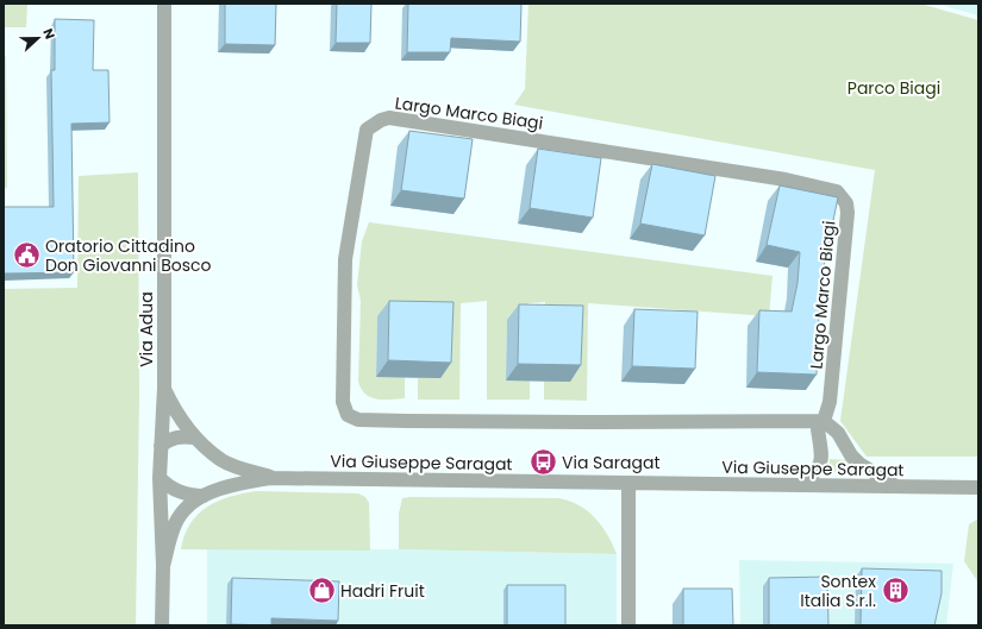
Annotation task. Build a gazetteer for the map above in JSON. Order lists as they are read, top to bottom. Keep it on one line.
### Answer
{"streets":{"street":["Largo Marco Biagi","Via Adua","Via Giuseppe Saragat"]},"crossings":[["Largo Marco Biagi","Via Giuseppe Saragat"],["Via Adua","Via Giuseppe Saragat"]],"parks":["Parco Biagi"],"places":{"public building":["Oratorio Cittadino Don Giovanni Bosco"],"bus stop":["Via Saragat"],"shop":["Hadri Fruit"],"building":["Sontex Italia S.r.l."]},"north":"right"}
